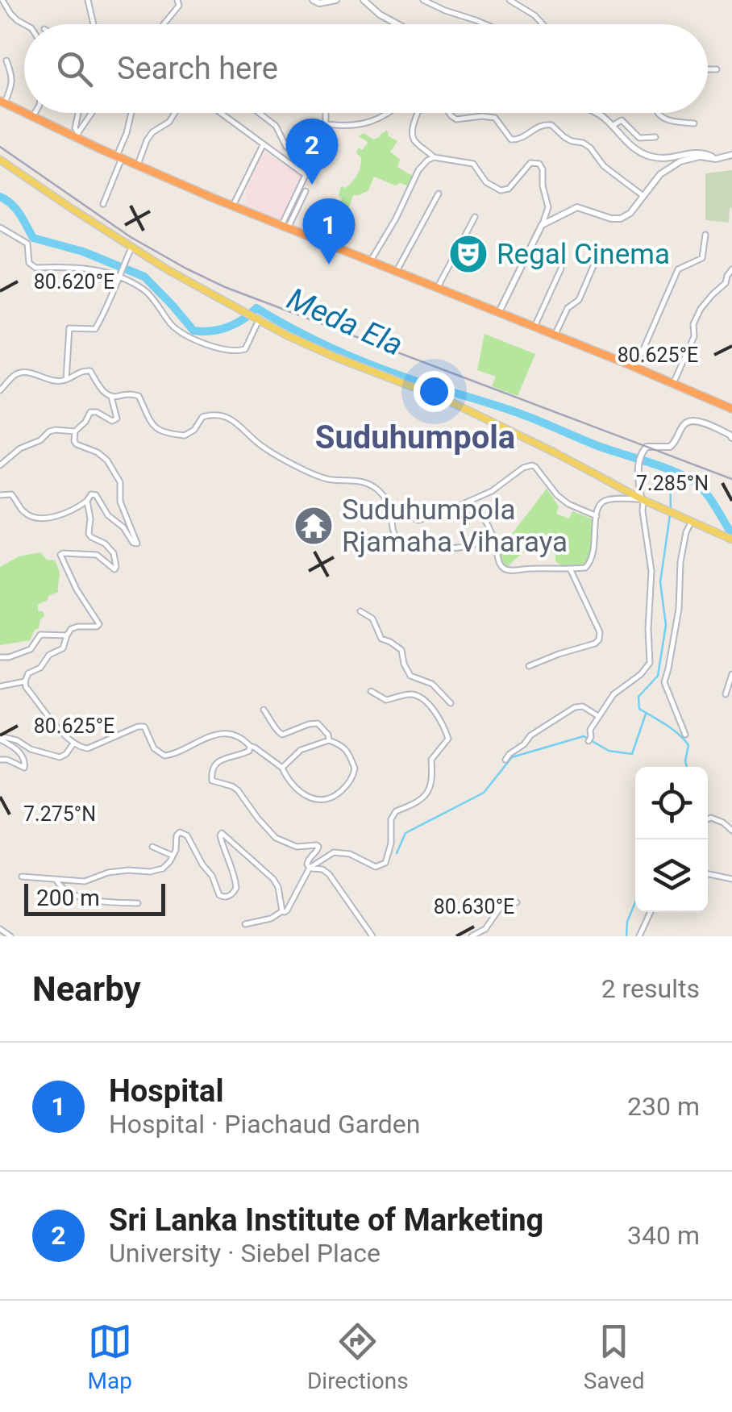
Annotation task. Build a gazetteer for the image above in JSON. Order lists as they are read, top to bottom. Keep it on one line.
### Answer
{"districts":["Suduhumpola"],"water":["Meda Ela"],"places":{"theatre":["Regal Cinema"],"temple":["Suduhumpola Rjamaha Viharaya"]},"scale_bar":"200 m","page":{"search":"Search here","pins":["2","1"],"scale":"200 m","heading":["Nearby","2 results"],"list":[{"mark":"1","name":"Hospital","note":"Hospital · Piachaud Garden","value":"230 m"},{"mark":"2","name":"Sri Lanka Institute of Marketing","note":"University · Siebel Place","value":"340 m"}],"nav":["Map","Directions","Saved"]},"coordinates":["80.620°E","80.625°E","7.285°N","7.275°N","80.630°E"]}
